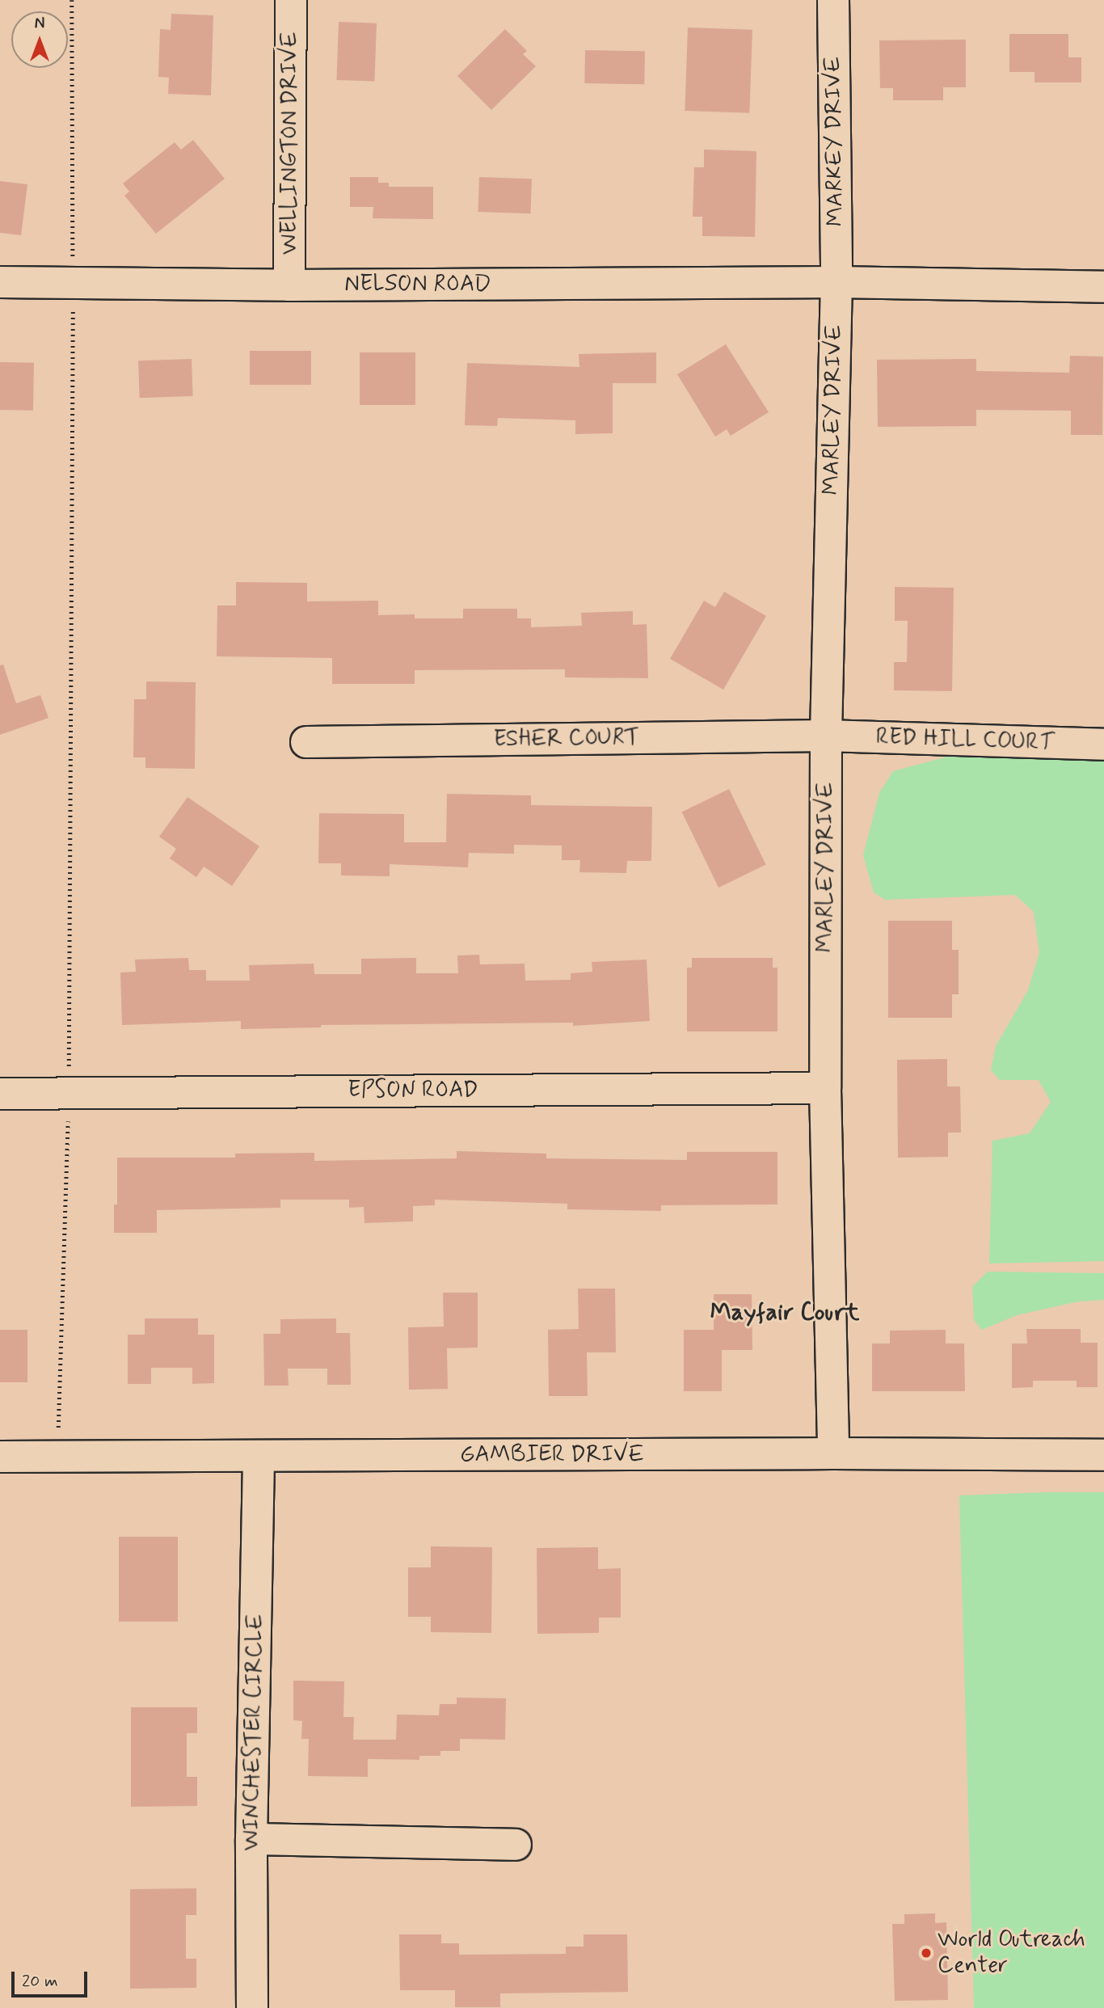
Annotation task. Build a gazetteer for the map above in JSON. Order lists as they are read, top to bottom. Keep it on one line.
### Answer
{"streets":{"street":["MARKEY DRIVE","WELLINGTON DRIVE","NELSON ROAD","MARLEY DRIVE","ESHER COURT","RED HILL COURT","EPSON ROAD","GAMBIER DRIVE","WINCHESTER CIRCLE"]},"crossings":[["MARKEY DRIVE","NELSON ROAD"],["MARKEY DRIVE","MARLEY DRIVE"],["WELLINGTON DRIVE","NELSON ROAD"],["NELSON ROAD","MARLEY DRIVE"],["MARLEY DRIVE","ESHER COURT"],["MARLEY DRIVE","RED HILL COURT"],["MARLEY DRIVE","EPSON ROAD"],["MARLEY DRIVE","GAMBIER DRIVE"],["ESHER COURT","RED HILL COURT"],["GAMBIER DRIVE","WINCHESTER CIRCLE"]],"districts":["Mayfair Court"],"places":["World Outreach Center"],"scale_bar":"20 m","north":"top"}
